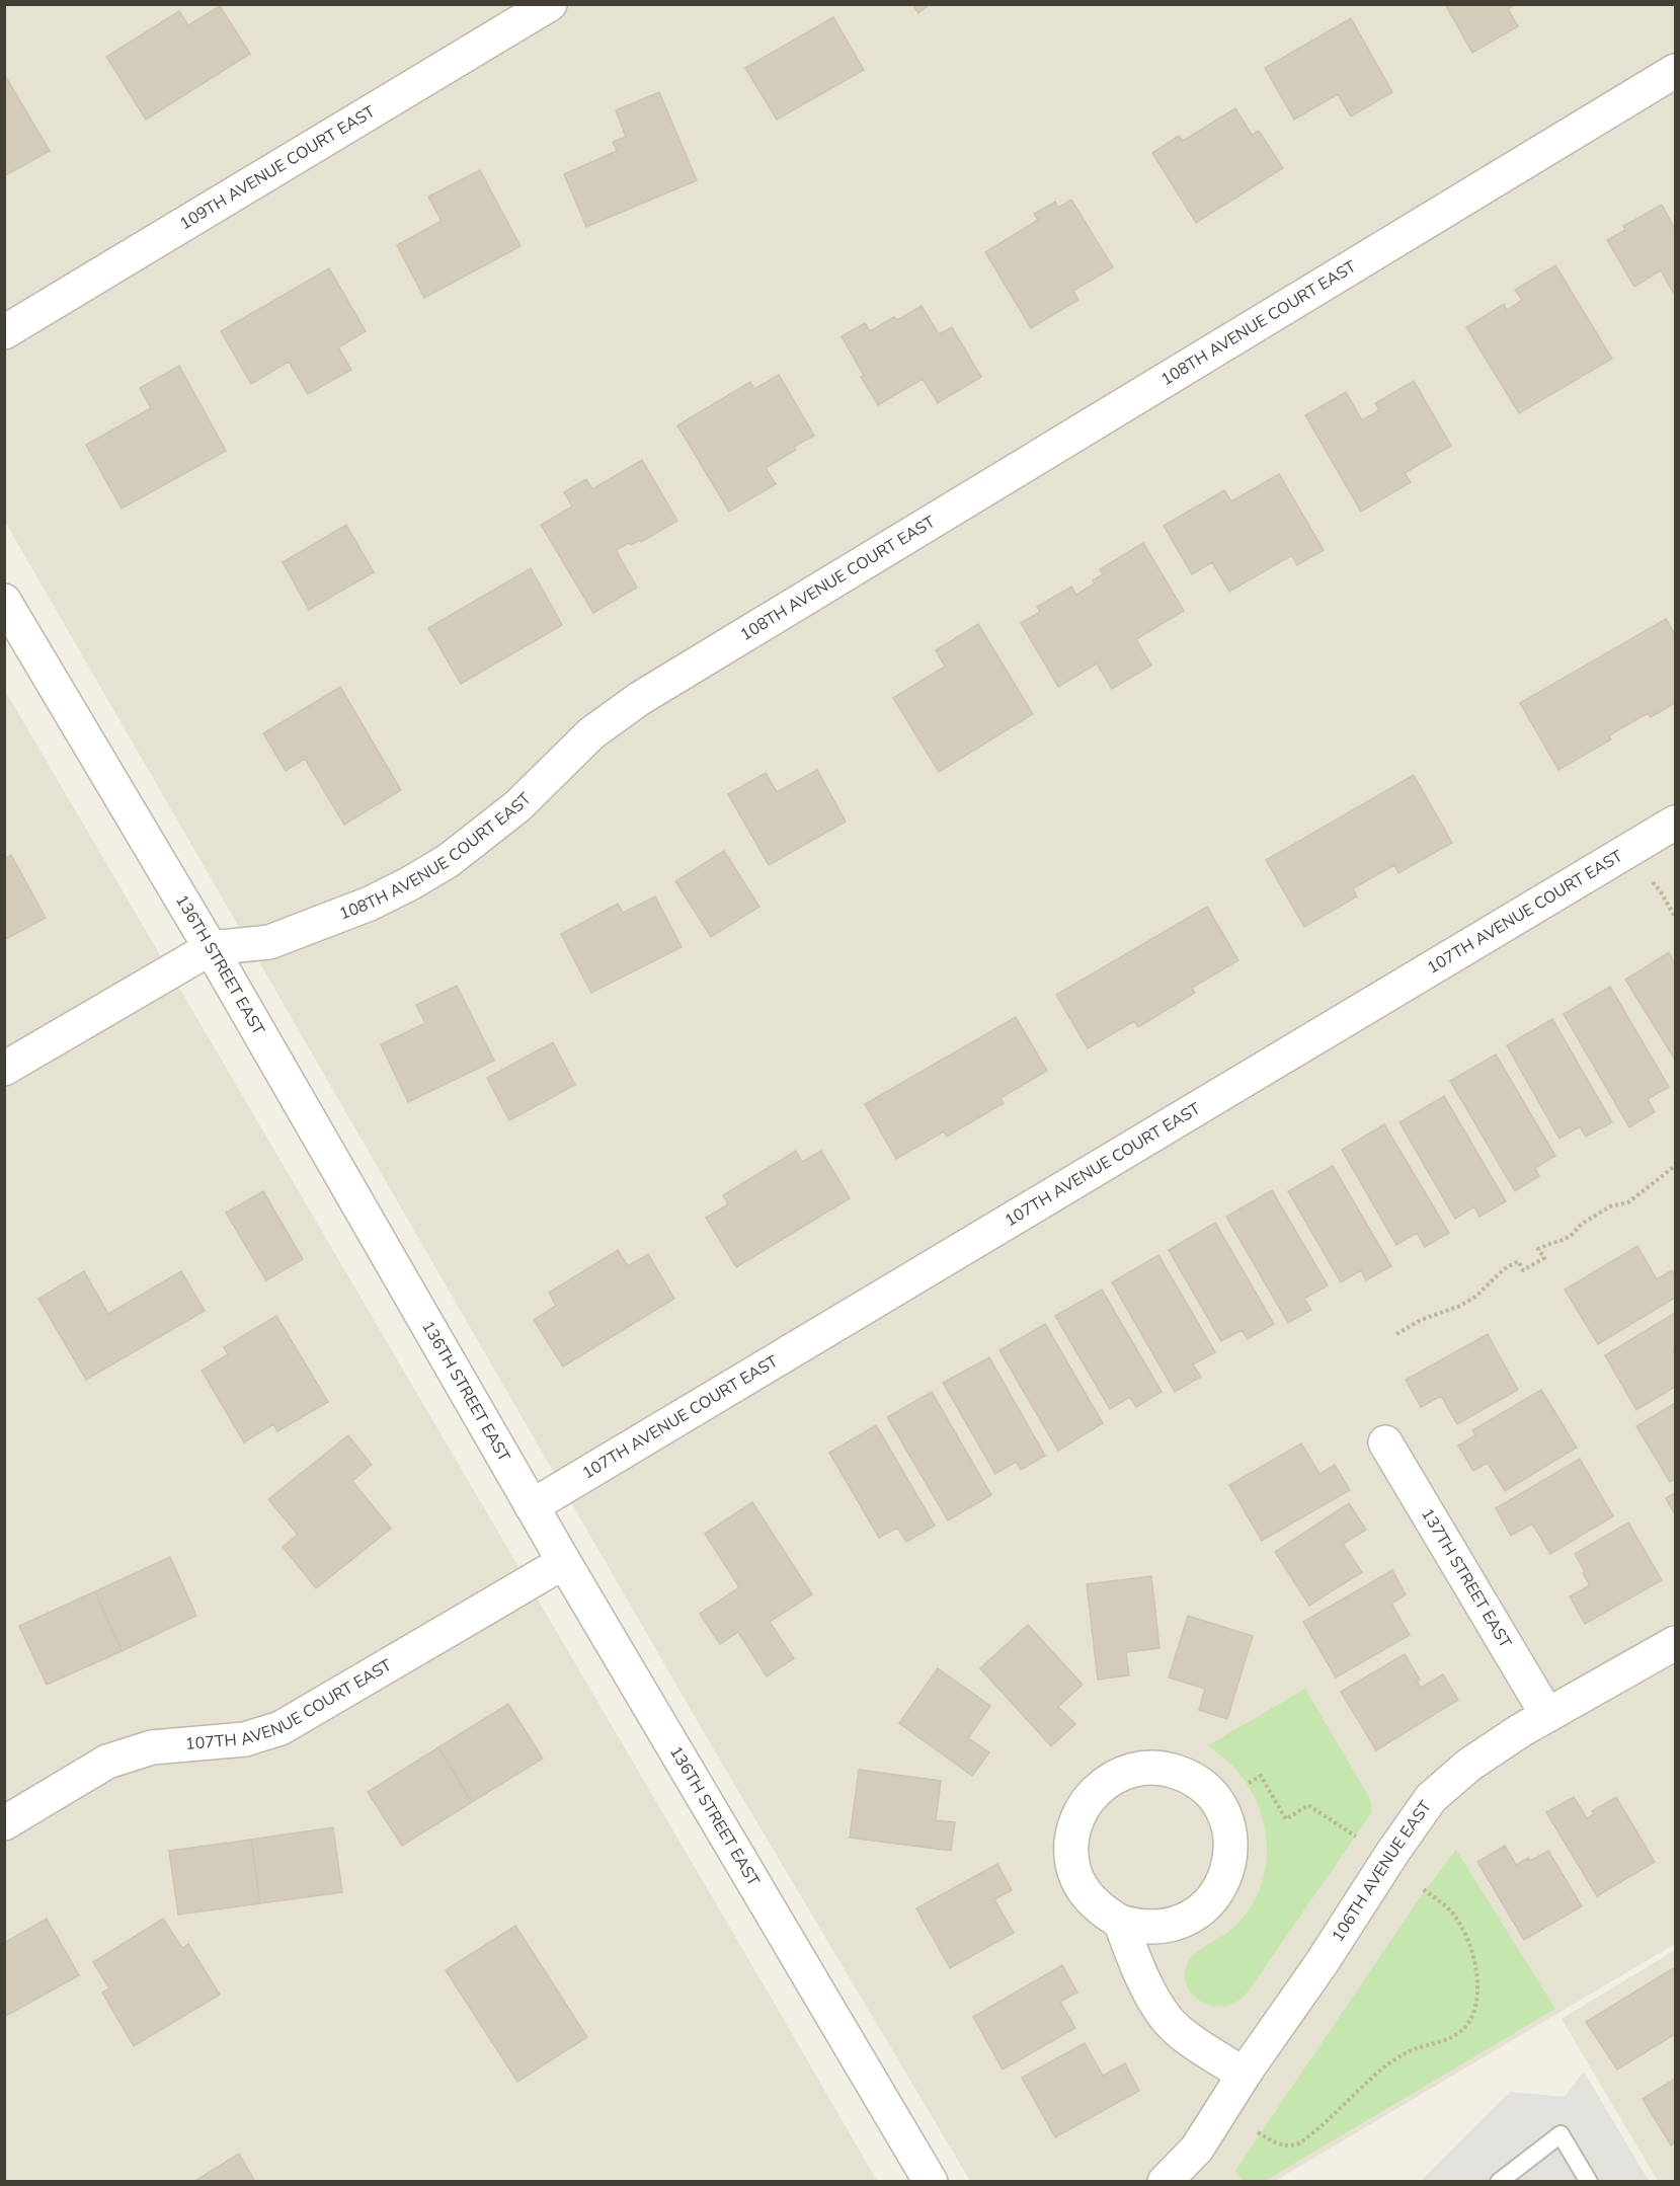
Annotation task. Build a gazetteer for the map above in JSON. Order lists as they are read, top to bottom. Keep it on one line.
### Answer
{"streets":{"street":["109TH AVENUE COURT EAST","108TH AVENUE COURT EAST","107TH AVENUE COURT EAST","136TH STREET EAST","137TH STREET EAST","106TH AVENUE EAST"]},"crossings":[["108TH AVENUE COURT EAST","136TH STREET EAST"],["107TH AVENUE COURT EAST","136TH STREET EAST"],["137TH STREET EAST","106TH AVENUE EAST"]]}
